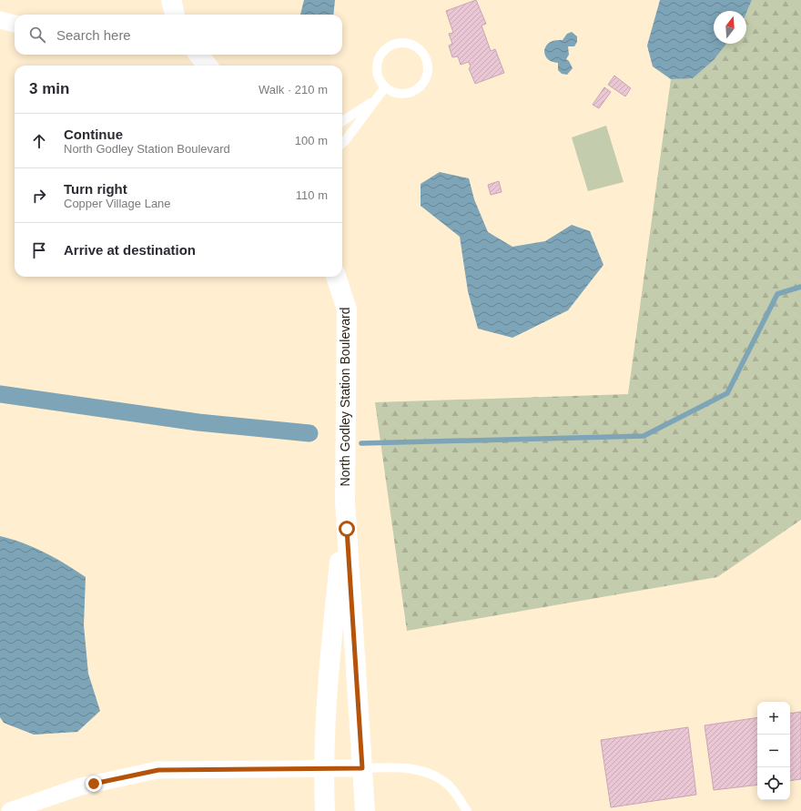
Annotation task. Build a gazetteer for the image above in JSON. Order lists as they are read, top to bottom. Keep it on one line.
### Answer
{"streets":{"street":["North Godley Station Boulevard"]},"north":"top","page":{"search":"Search here","heading":["3 min","Walk · 210 m"],"list":[["Continue","North Godley Station Boulevard","100 m"],["Turn right","Copper Village Lane","110 m"],"Arrive at destination"],"map_buttons":["+","−"]}}
